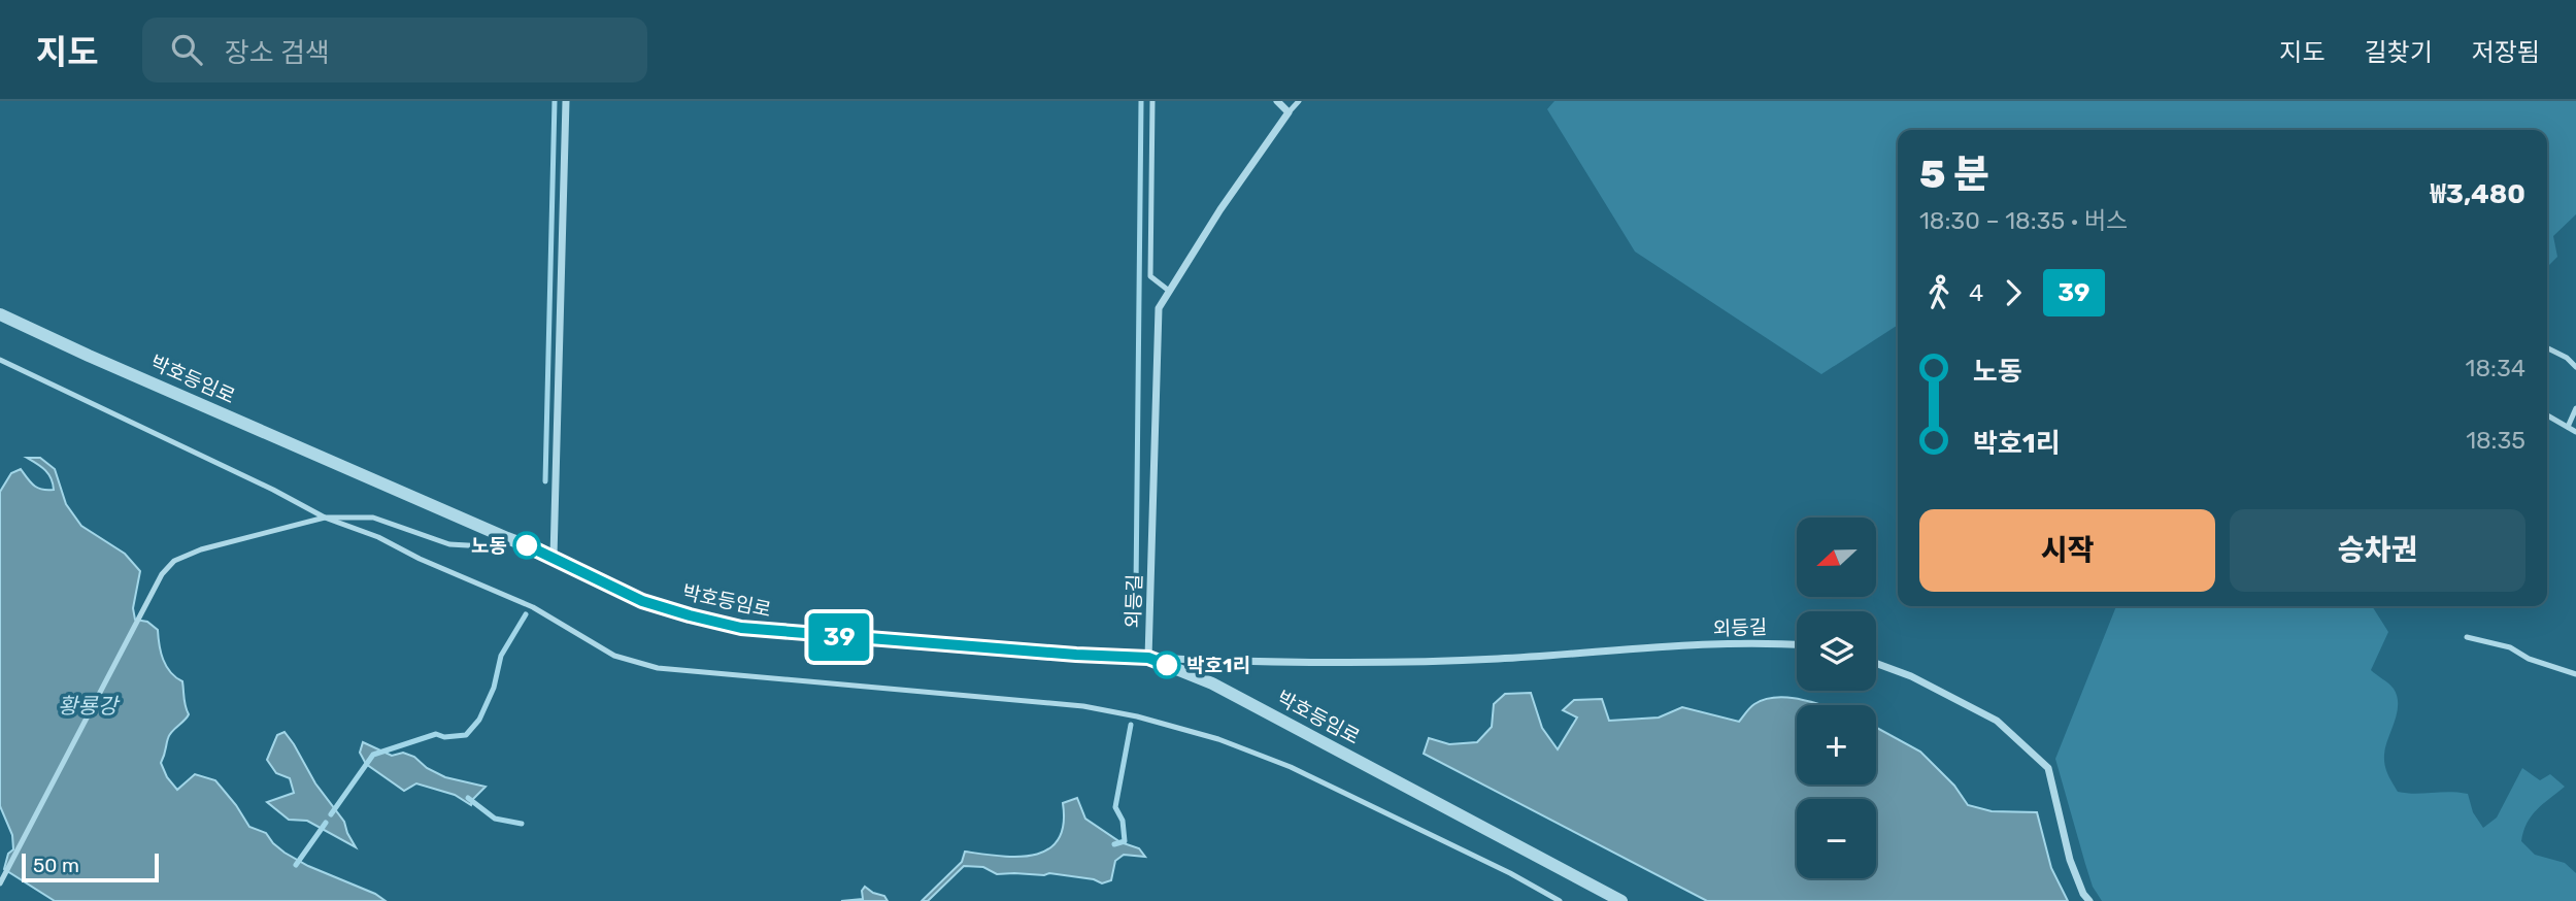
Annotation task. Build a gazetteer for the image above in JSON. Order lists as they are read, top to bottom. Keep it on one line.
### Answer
{"streets":{"street":["박호등임로","외등길"]},"crossings":[["박호등임로","외등길"]],"water":["황룡강"],"places":["노동","박호1리"],"lines":["bus line 39"],"scale_bar":"50 m","north":"left","page":{"header":"지도","search":"장소 검색","nav":["지도","길찾기","저장됨"],"on_map":"39","heading":["5 분","18:30 – 18:35 · 버스","₩3,480"],"legs":["4","39"],"list":[{"name":"노동","value":"18:34"},{"name":"박호1리","value":"18:35"}],"buttons":["시작","승차권"],"map_buttons":["+","−"],"scale":"50 m"}}
